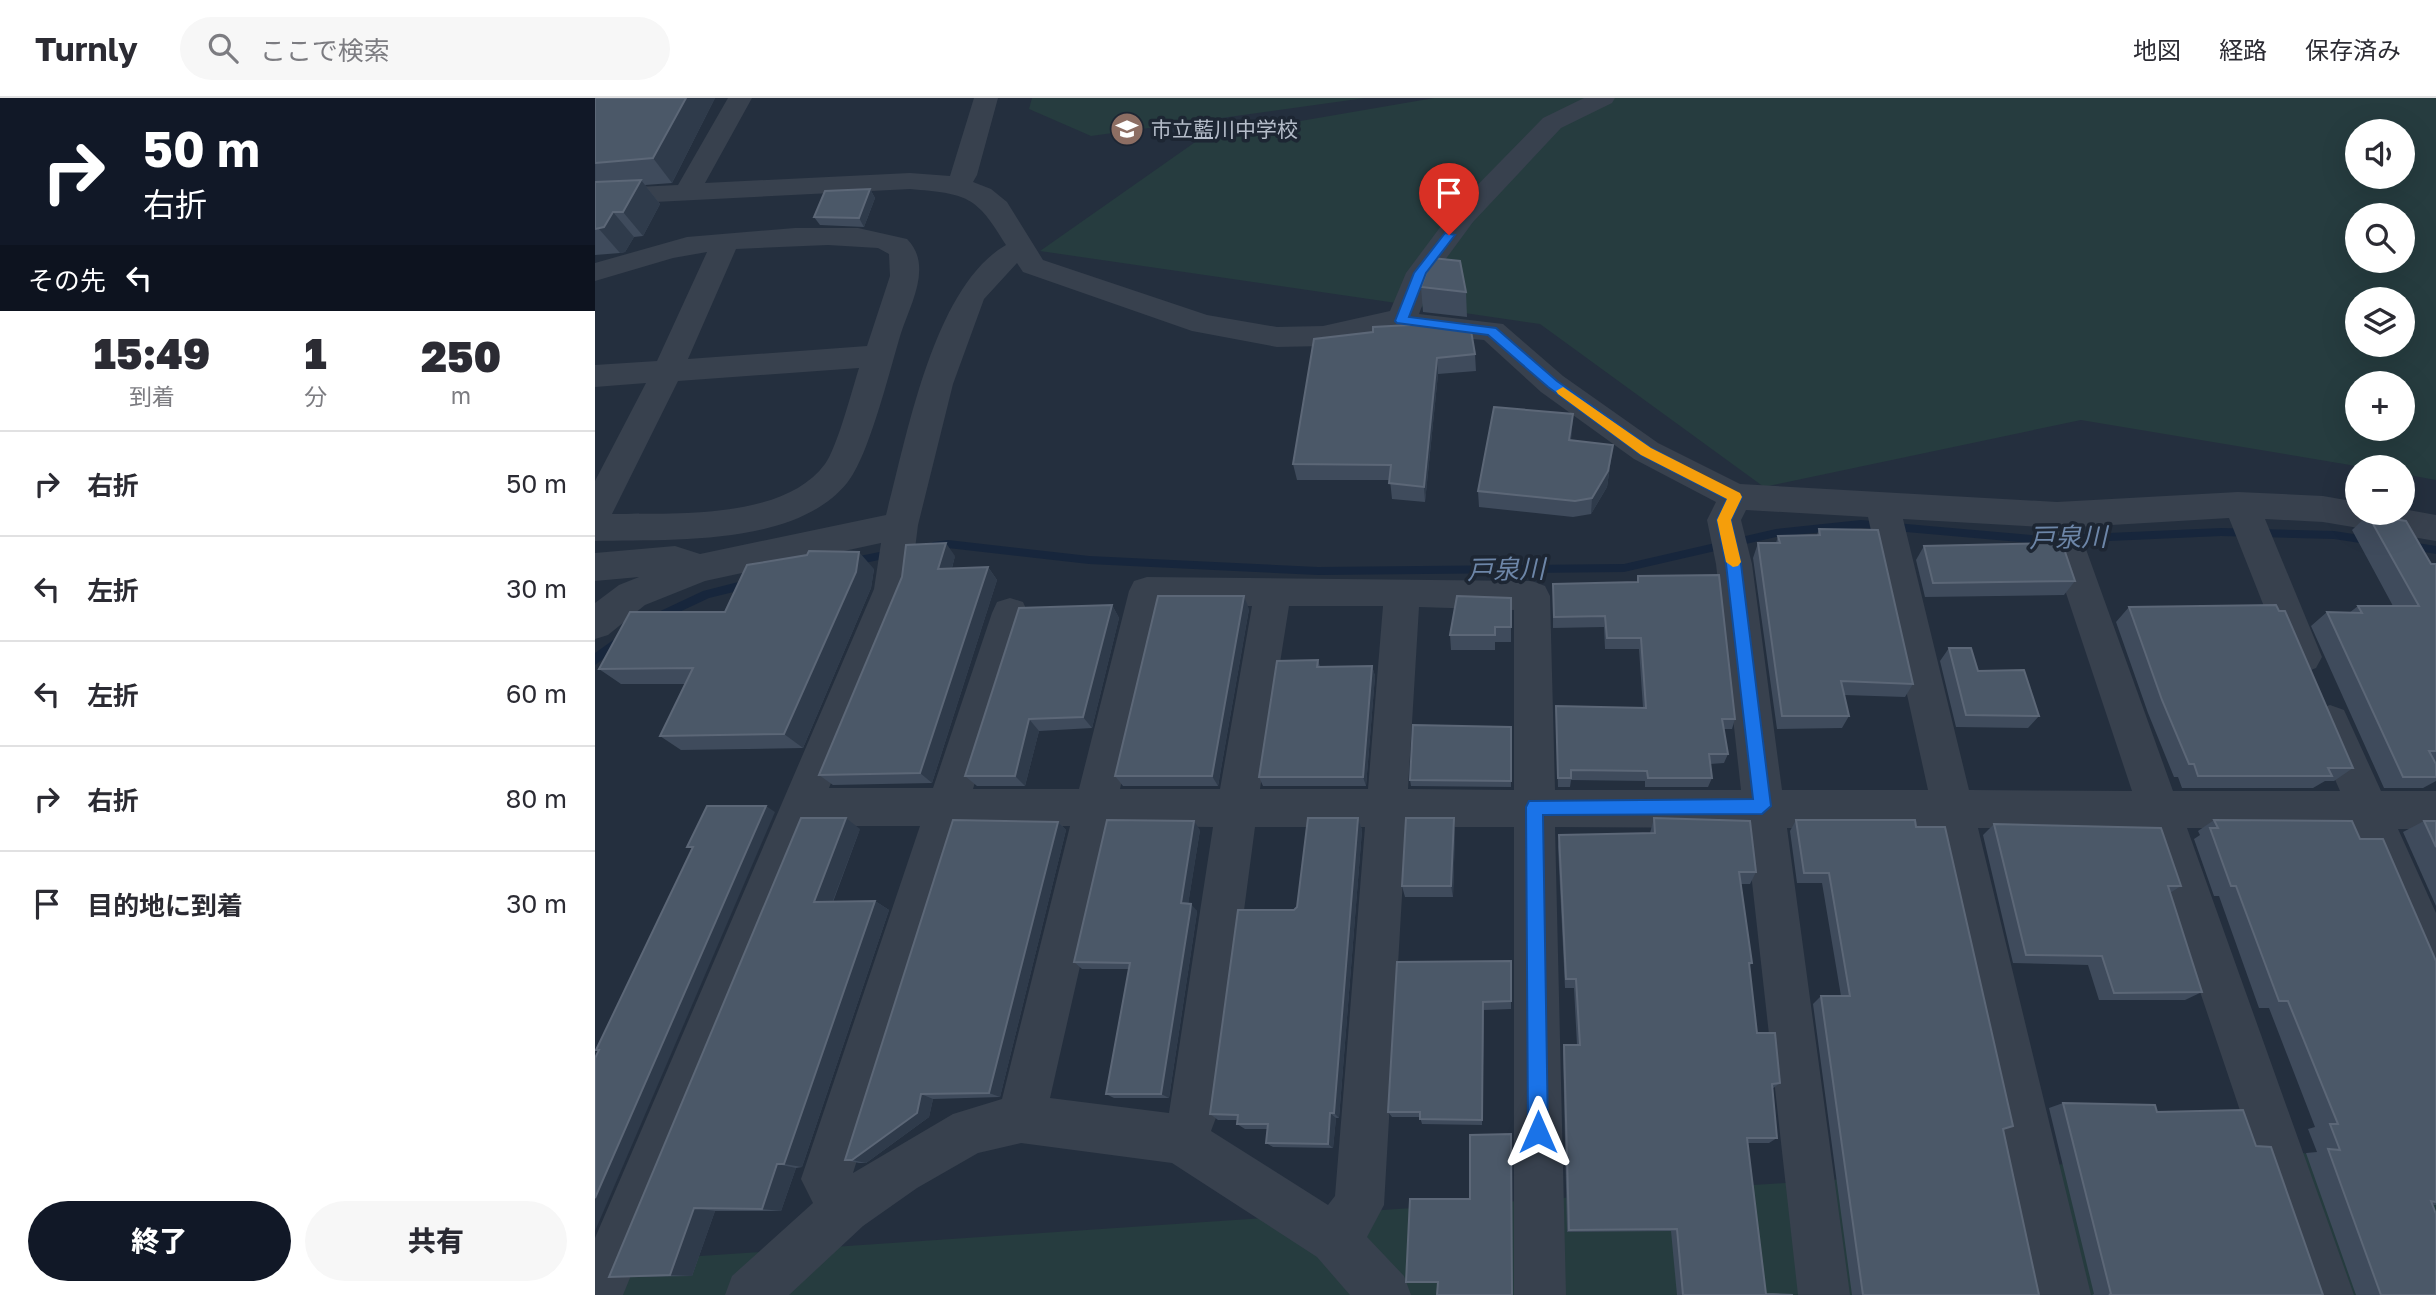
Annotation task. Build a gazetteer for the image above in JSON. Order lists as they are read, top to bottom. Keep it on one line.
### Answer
{"water":["戸泉川"],"places":{"school or university":["市立藍川中学校"]},"page":{"header":"Turnly","search":"ここで検索","nav":["地図","経路","保存済み"],"turn":["50 m","右折"],"map_buttons":["+","−"],"then":"その先","eta":["15:49","到着","1","分","250","m"],"list":[{"name":"右折","value":"50 m"},{"name":"左折","value":"30 m"},{"name":"左折","value":"60 m"},{"name":"右折","value":"80 m"},{"name":"目的地に到着","value":"30 m"}],"buttons":["終了","共有"]}}
